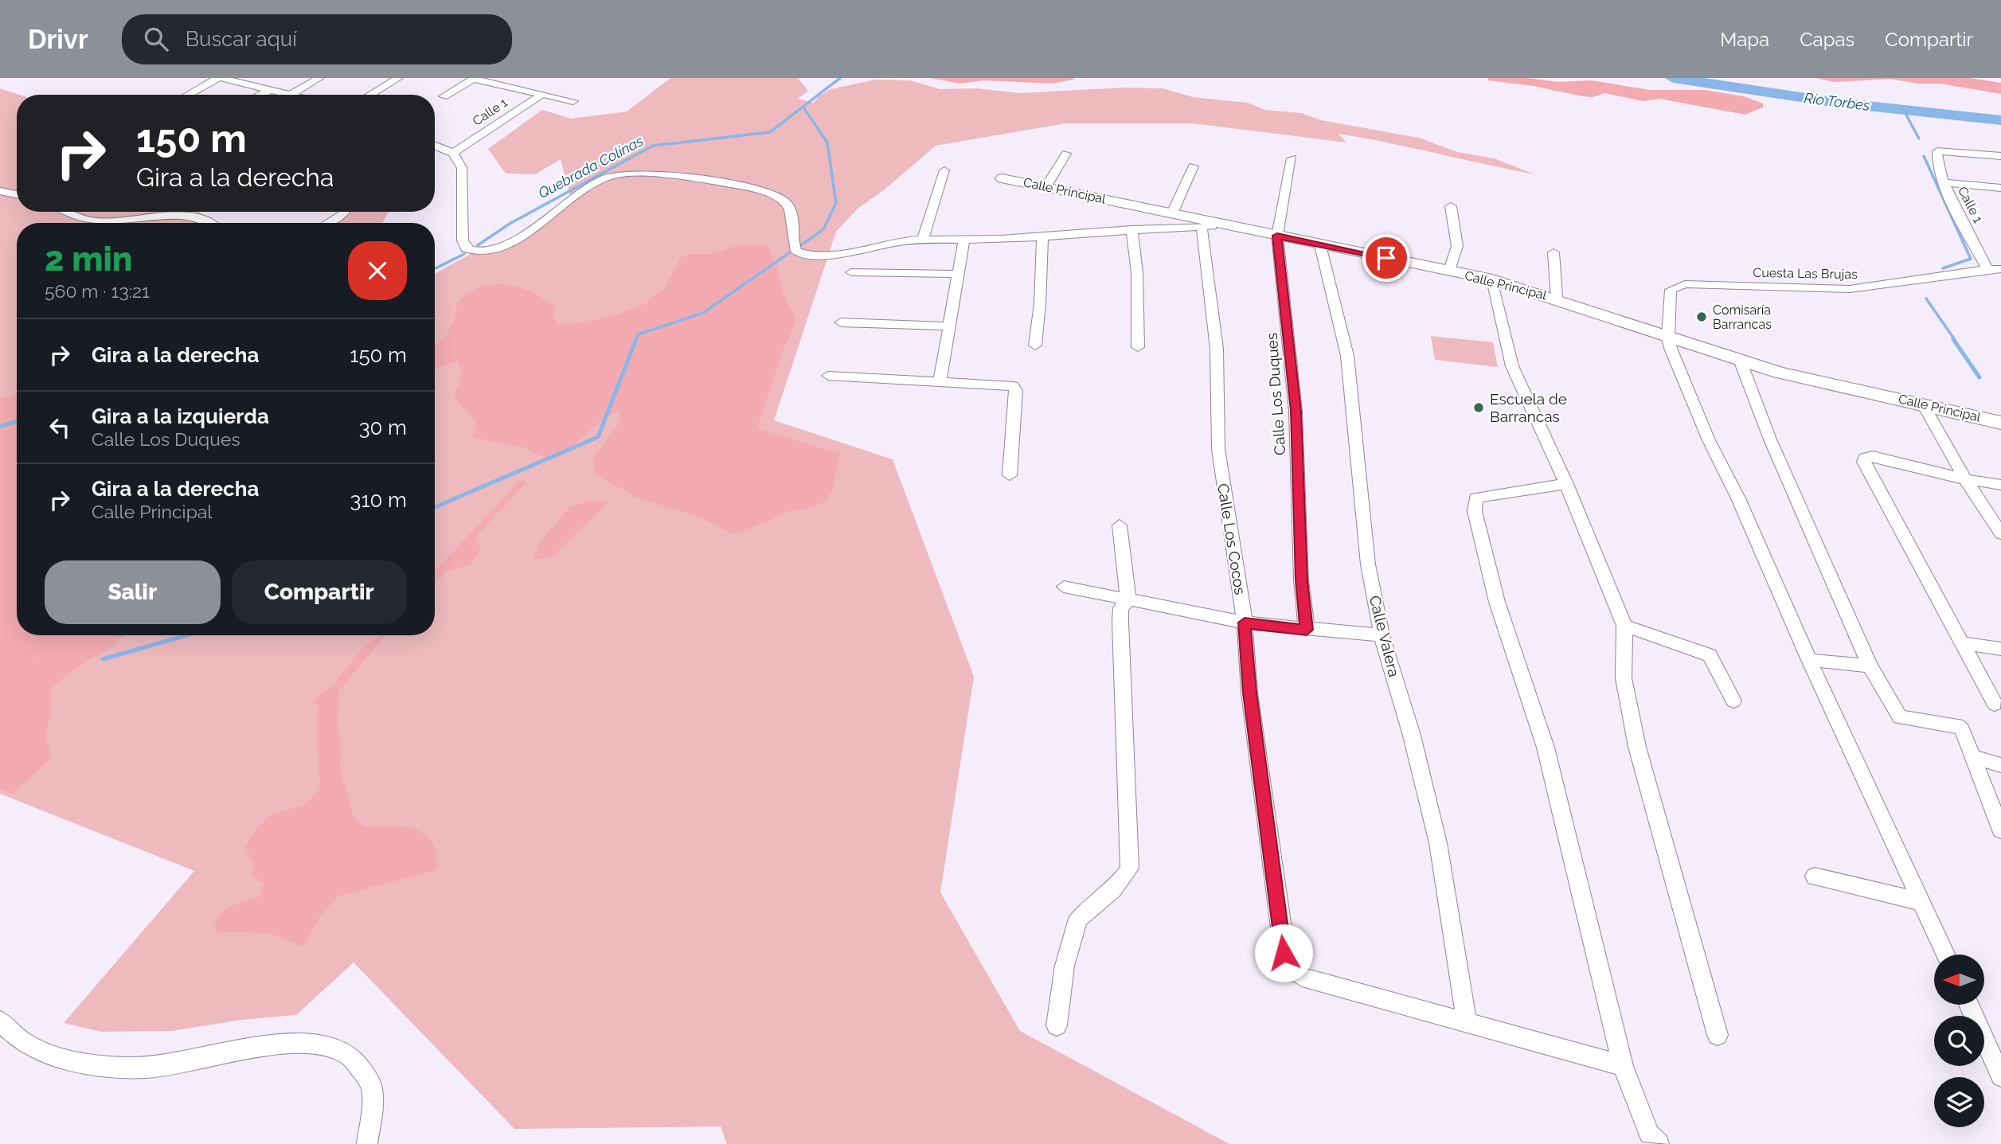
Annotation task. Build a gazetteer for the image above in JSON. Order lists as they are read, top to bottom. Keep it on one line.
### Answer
{"streets":{"street":["Calle 1","Calle Principal","Cuesta Las Brujas","Calle Los Duques","Calle Los Cocos","Calle Valera"]},"crossings":[["Calle 1","Cuesta Las Brujas"],["Calle Principal","Cuesta Las Brujas"],["Calle Principal","Calle Los Duques"],["Calle Principal","Calle Valera"],["Calle Los Cocos","Calle Valera"]],"water":["Río Torbes","Quebrada Colinas"],"places":["Comisaría Barrancas","Escuela de Barrancas"],"north":"left","page":{"header":"Drivr","search":"Buscar aquí","nav":["Mapa","Capas","Compartir"],"turn":["150 m","Gira a la derecha"],"heading":["2 min","560 m · 13:21"],"list":[{"name":"Gira a la derecha","value":"150 m"},{"name":"Gira a la izquierda","note":"Calle Los Duques","value":"30 m"},{"name":"Gira a la derecha","note":"Calle Principal","value":"310 m"}],"buttons":["Salir","Compartir"]}}
